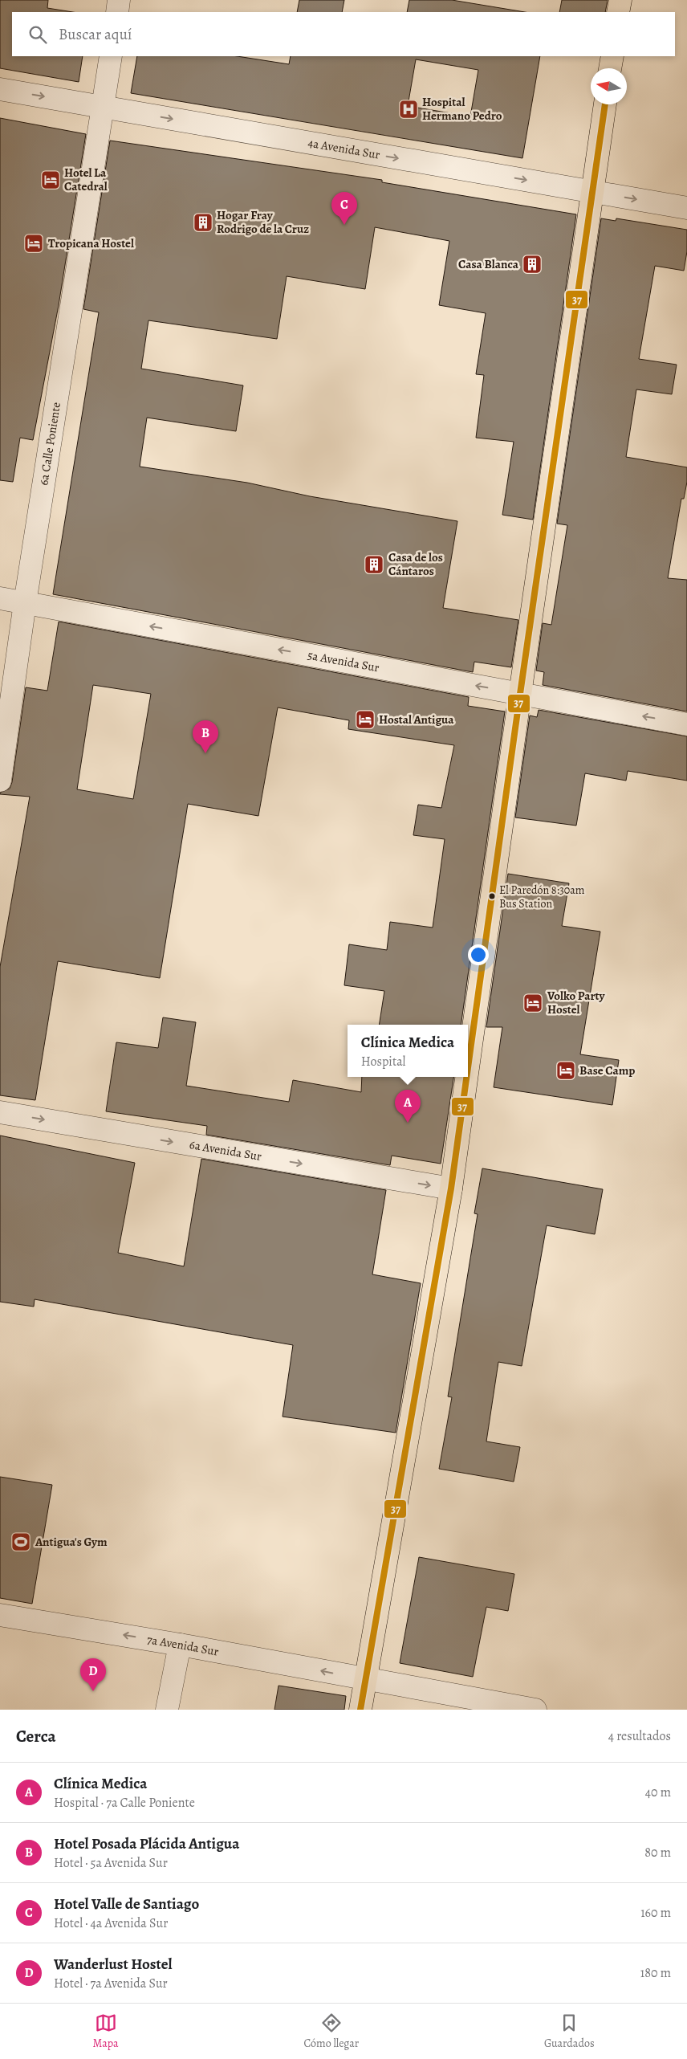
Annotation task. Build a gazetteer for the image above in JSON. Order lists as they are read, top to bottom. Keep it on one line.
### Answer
{"streets":{"street":["4a Avenida Sur","6a Calle Poniente","5a Avenida Sur","6a Avenida Sur","7a Avenida Sur"]},"crossings":[["4a Avenida Sur","6a Calle Poniente"],["6a Calle Poniente","5a Avenida Sur"]],"one_way":["4a Avenida Sur","5a Avenida Sur","6a Avenida Sur","7a Avenida Sur"],"places":{"hospital":["Hospital Hermano Pedro"],"hotel":["Hotel La Catedral","Tropicana Hostel","Hostal Antigua","Volko Party Hostel","Base Camp"],"building":["Hogar Fray Rodrigo de la Cruz","Casa Blanca","Casa de los Cántaros"],"other":["El Paredón 8:30am Bus Station"],"sports":["Antigua's Gym"]},"lines":["transit line 37"],"north":"left","page":{"search":"Buscar aquí","pins":["C","B","A","D"],"popup":["Clínica Medica","Hospital"],"heading":["Cerca","4 resultados"],"list":[{"mark":"A","name":"Clínica Medica","note":"Hospital · 7a Calle Poniente","value":"40 m"},{"mark":"B","name":"Hotel Posada Plácida Antigua","note":"Hotel · 5a Avenida Sur","value":"80 m"},{"mark":"C","name":"Hotel Valle de Santiago","note":"Hotel · 4a Avenida Sur","value":"160 m"},{"mark":"D","name":"Wanderlust Hostel","note":"Hotel · 7a Avenida Sur","value":"180 m"}],"nav":["Mapa","Cómo llegar","Guardados"]}}
